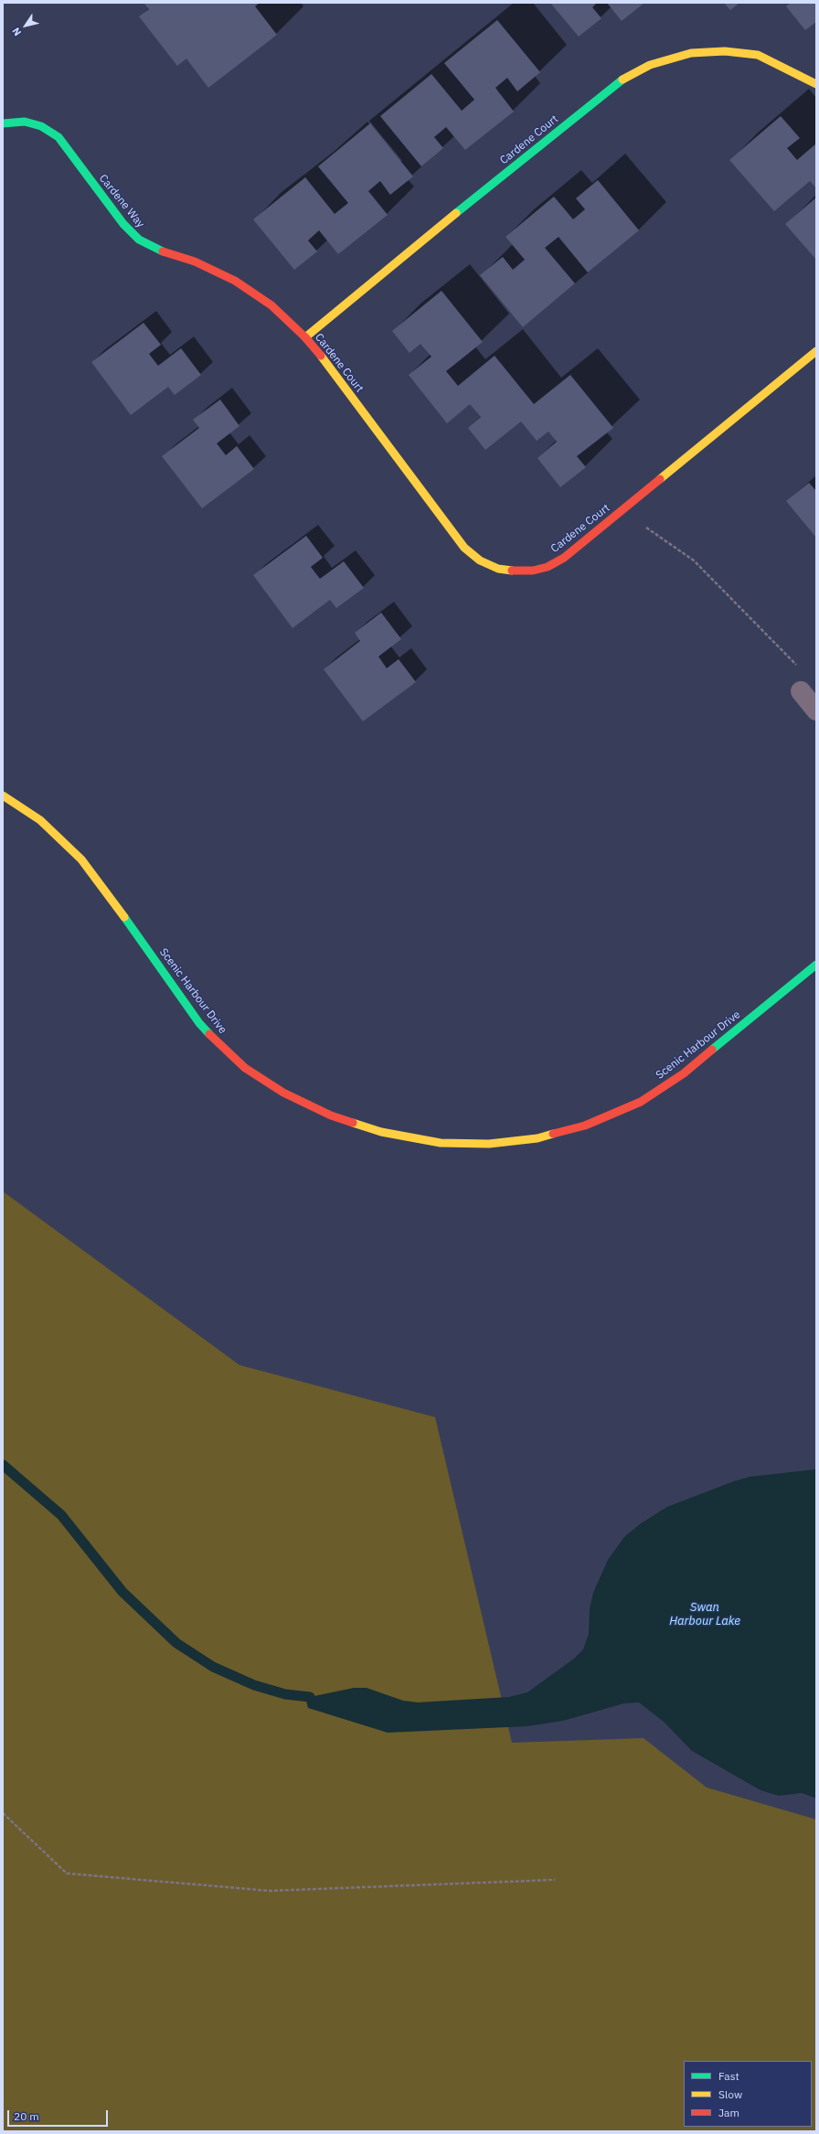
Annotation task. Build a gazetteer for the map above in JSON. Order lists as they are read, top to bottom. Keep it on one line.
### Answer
{"streets":{"street":["Cardene Court","Cardene Way","Scenic Harbour Drive"]},"crossings":[["Cardene Court","Cardene Way"]],"water":["Swan Harbour Lake"],"legend":["Fast","Slow","Jam"],"scale_bar":"20 m","north":"bottom left"}
